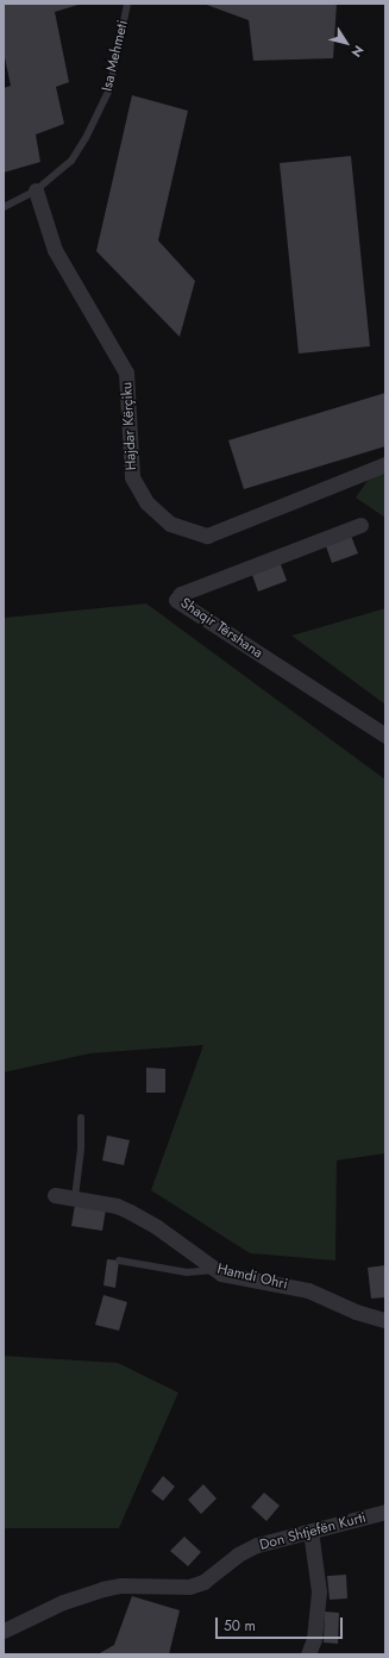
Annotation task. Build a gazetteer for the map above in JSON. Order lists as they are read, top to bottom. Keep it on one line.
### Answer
{"streets":{"street":["Hajdar Kërçiku","Shaqir Tërshana","Hamdi Ohri","Don Shtjefën Kurti"],"lane":["Isa Mehmeti"]},"crossings":[["Isa Mehmeti","Hajdar Kërçiku"]],"scale_bar":"50 m","north":"bottom right"}
